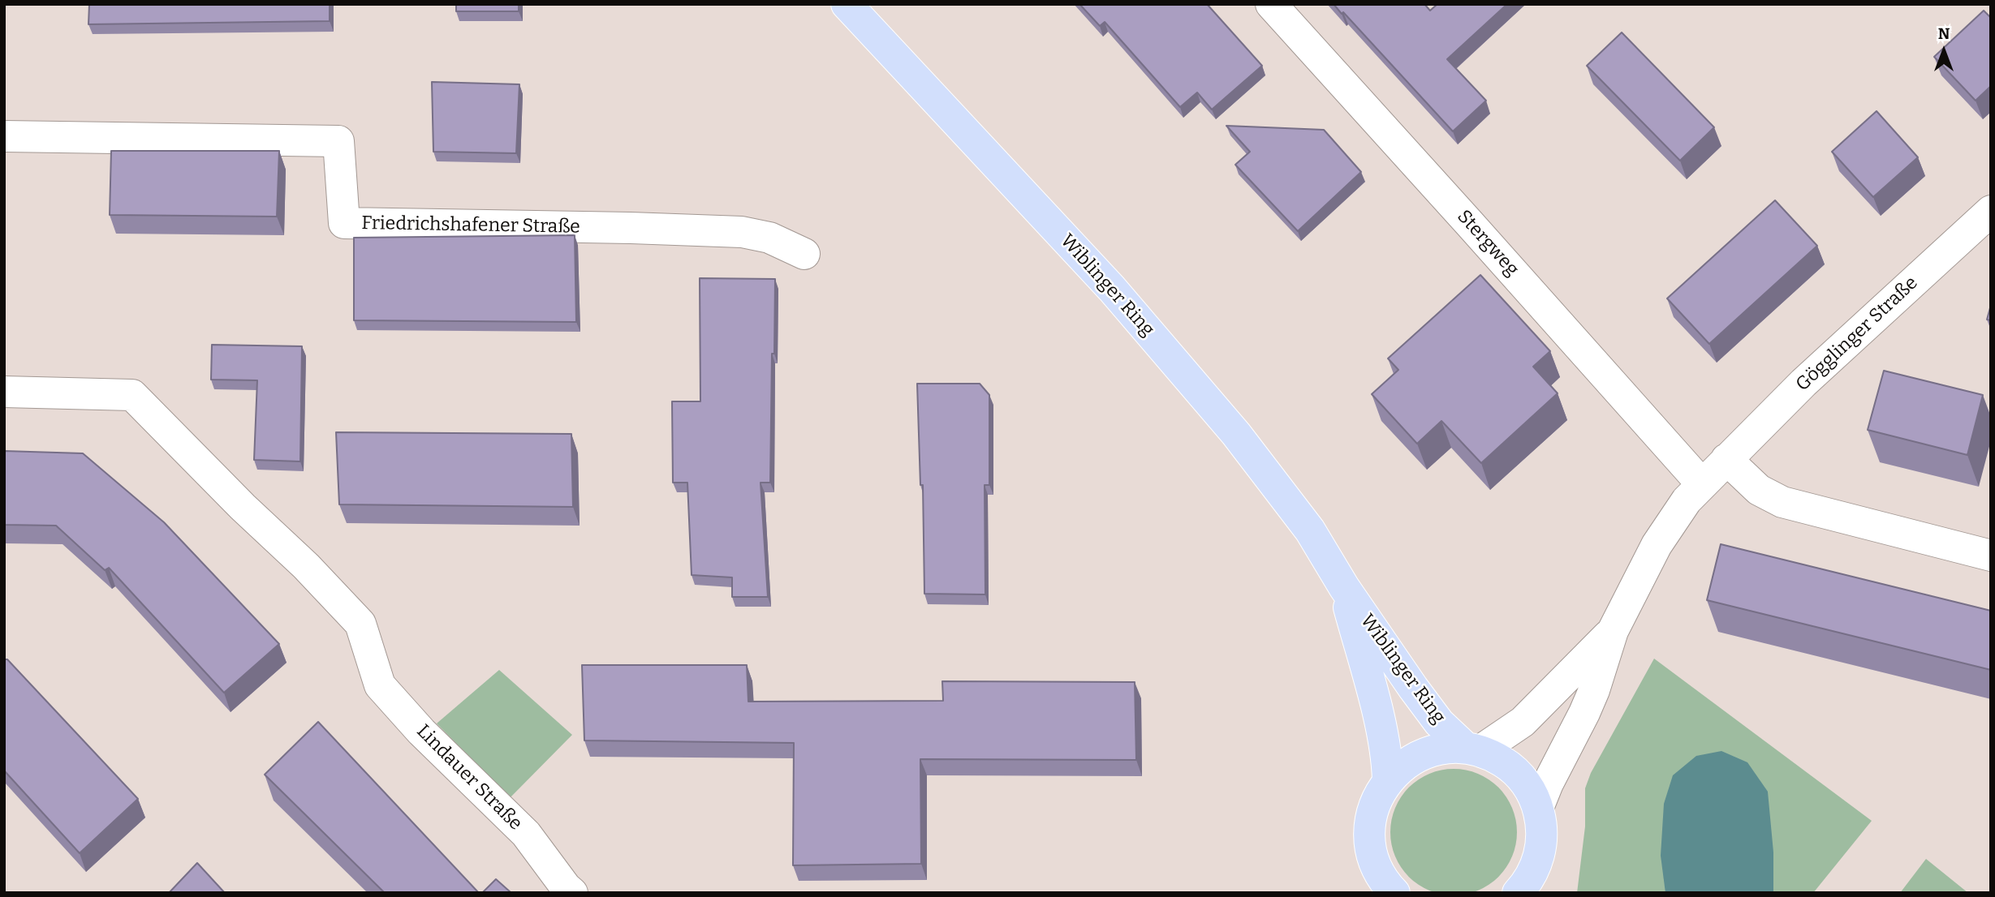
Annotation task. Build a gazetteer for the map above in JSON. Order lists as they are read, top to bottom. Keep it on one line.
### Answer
{"streets":{"main road":["Wiblinger Ring"],"street":["Friedrichshafener Straße","Stergweg","Gögglinger Straße","Lindauer Straße"]},"crossings":[["Stergweg","Gögglinger Straße"],["Wiblinger Ring","Gögglinger Straße"]],"north":"top"}
